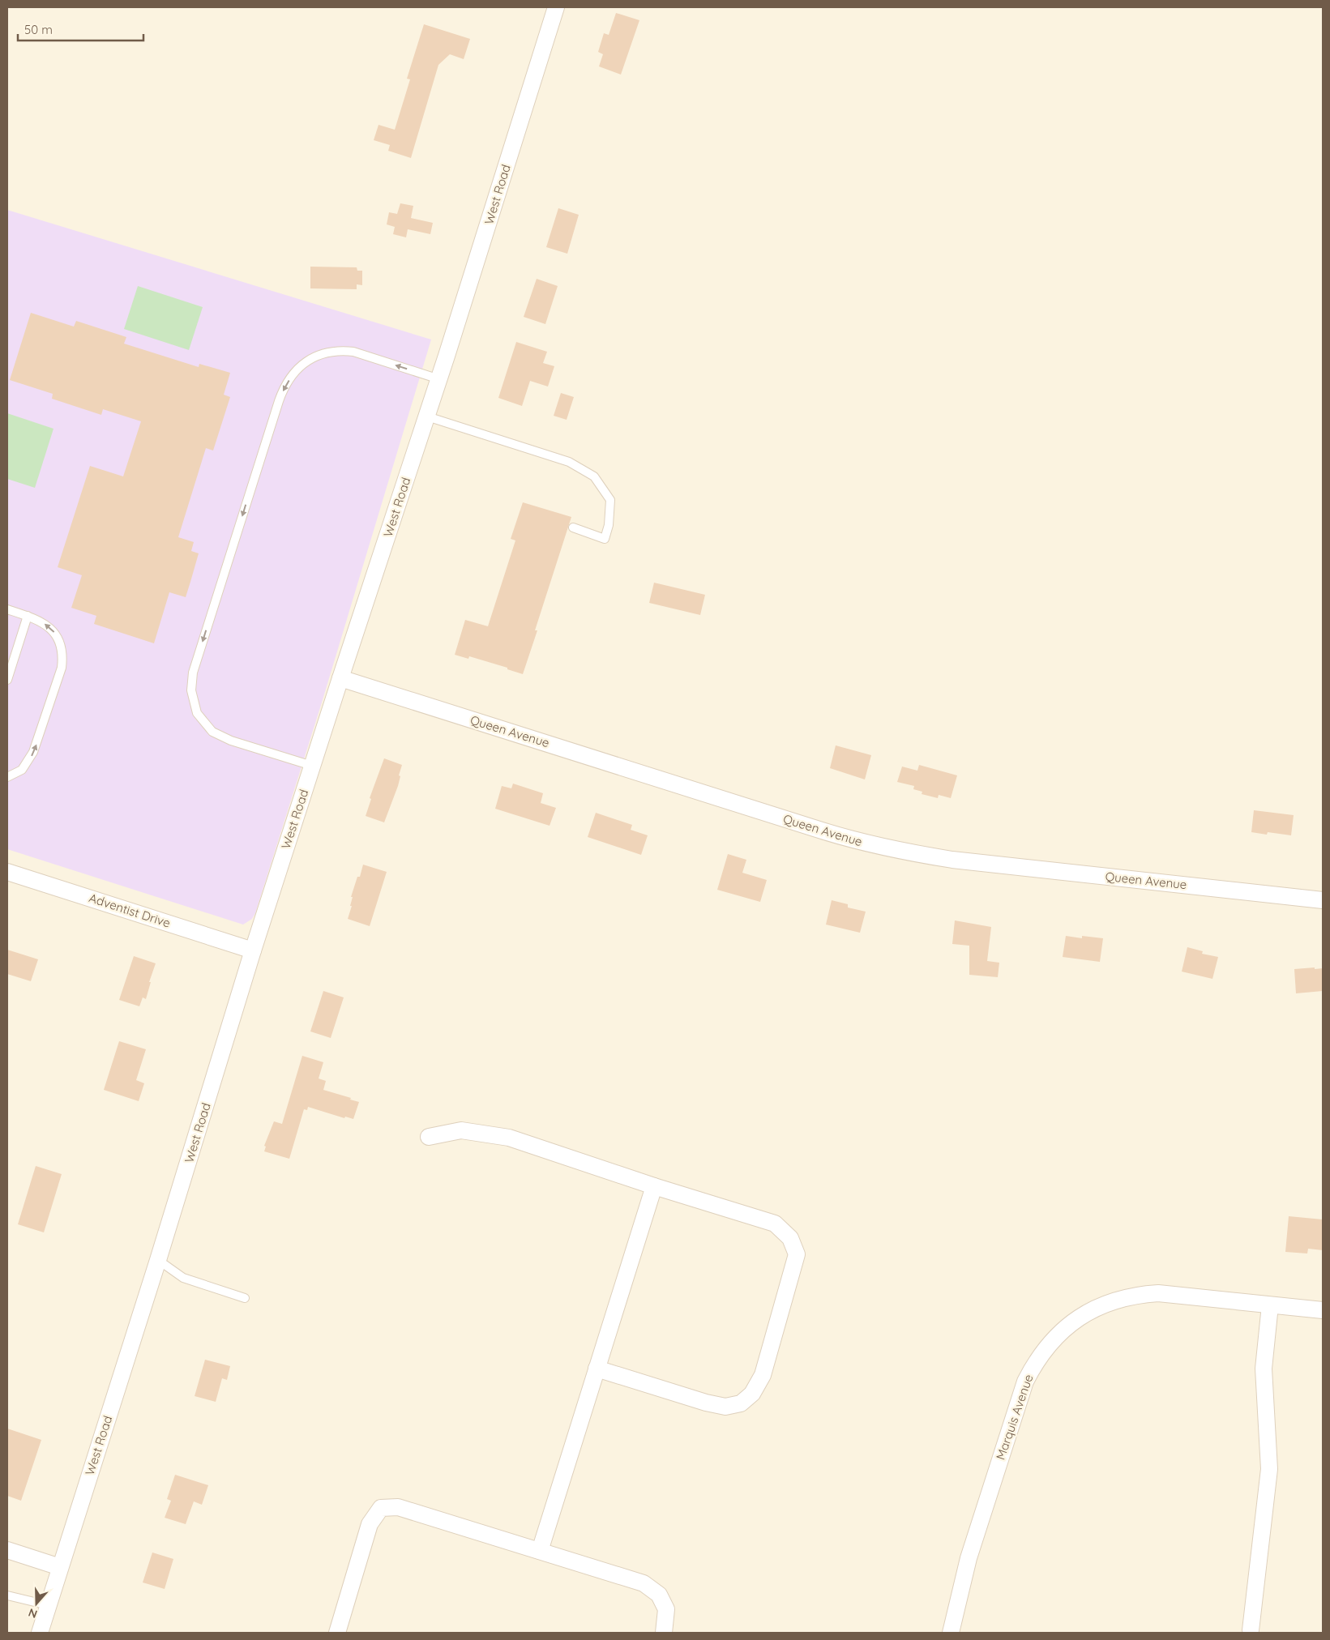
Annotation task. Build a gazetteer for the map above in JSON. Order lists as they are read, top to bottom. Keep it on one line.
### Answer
{"streets":{"street":["West Road","Queen Avenue","Adventist Drive","Marquis Avenue"]},"crossings":[["West Road","Queen Avenue"],["West Road","Adventist Drive"]],"scale_bar":"50 m","north":"bottom"}
